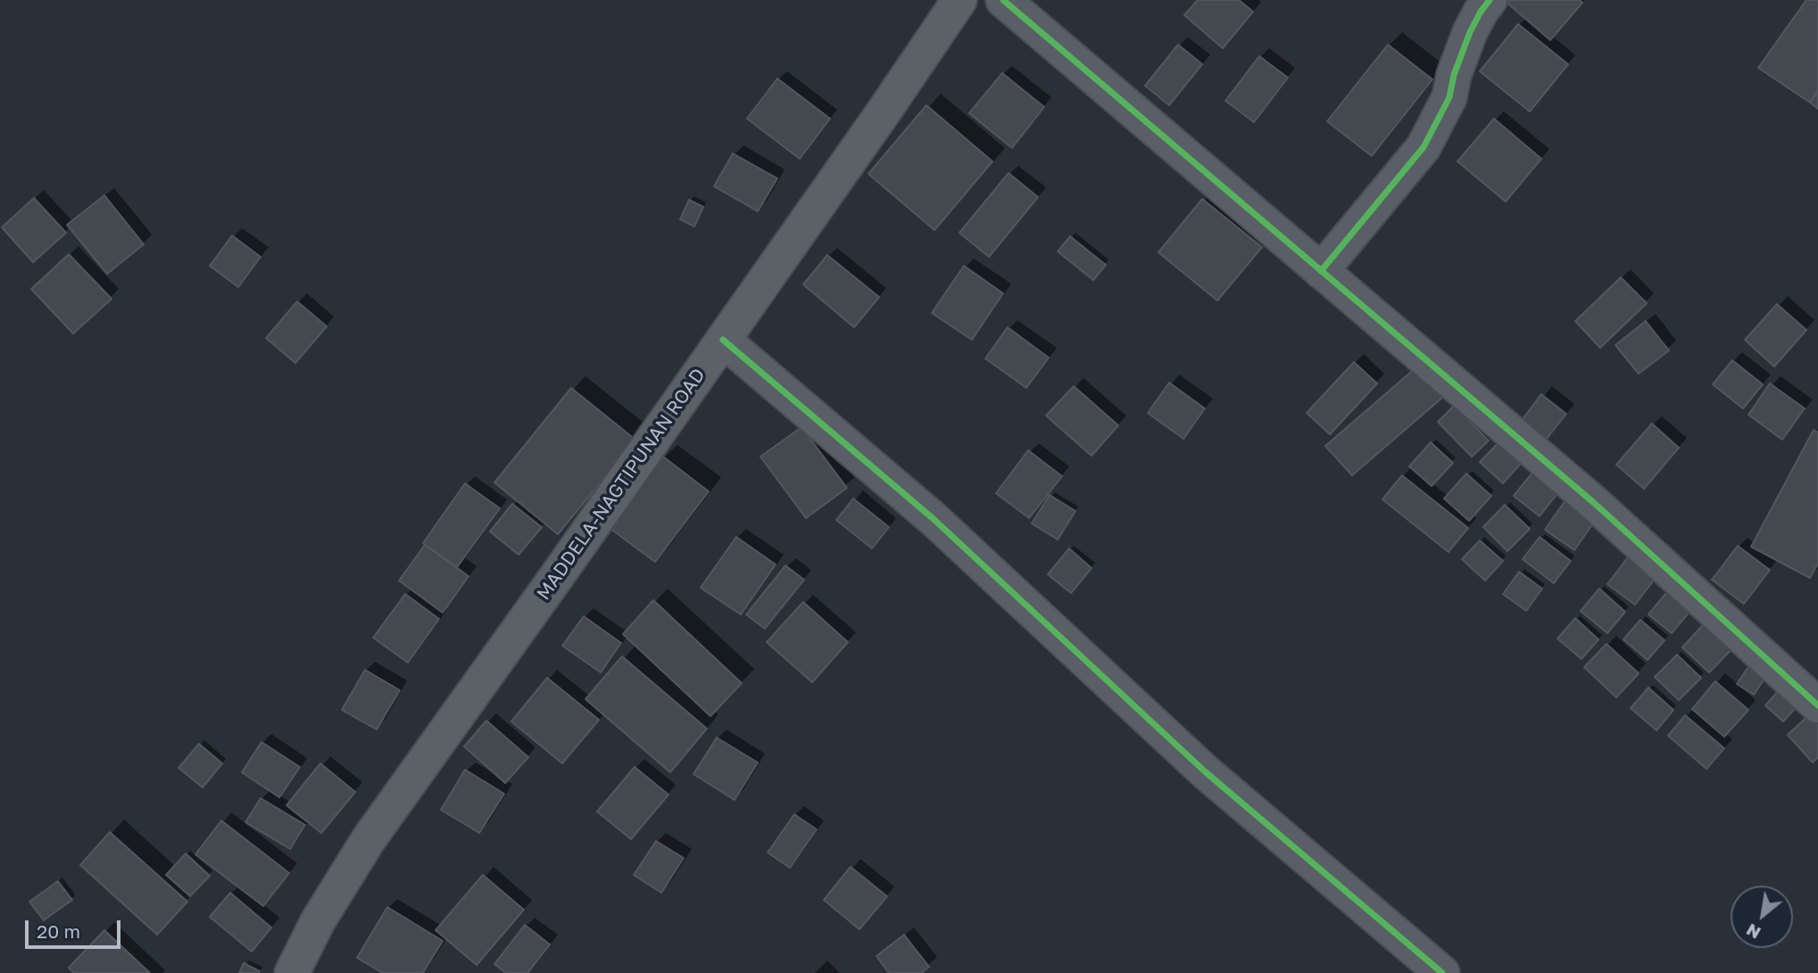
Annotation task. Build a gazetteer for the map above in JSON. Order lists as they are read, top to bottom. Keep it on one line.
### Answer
{"streets":{"main road":["MADDELA-NAGTIPUNAN ROAD"]},"scale_bar":"20 m","north":"bottom left"}
